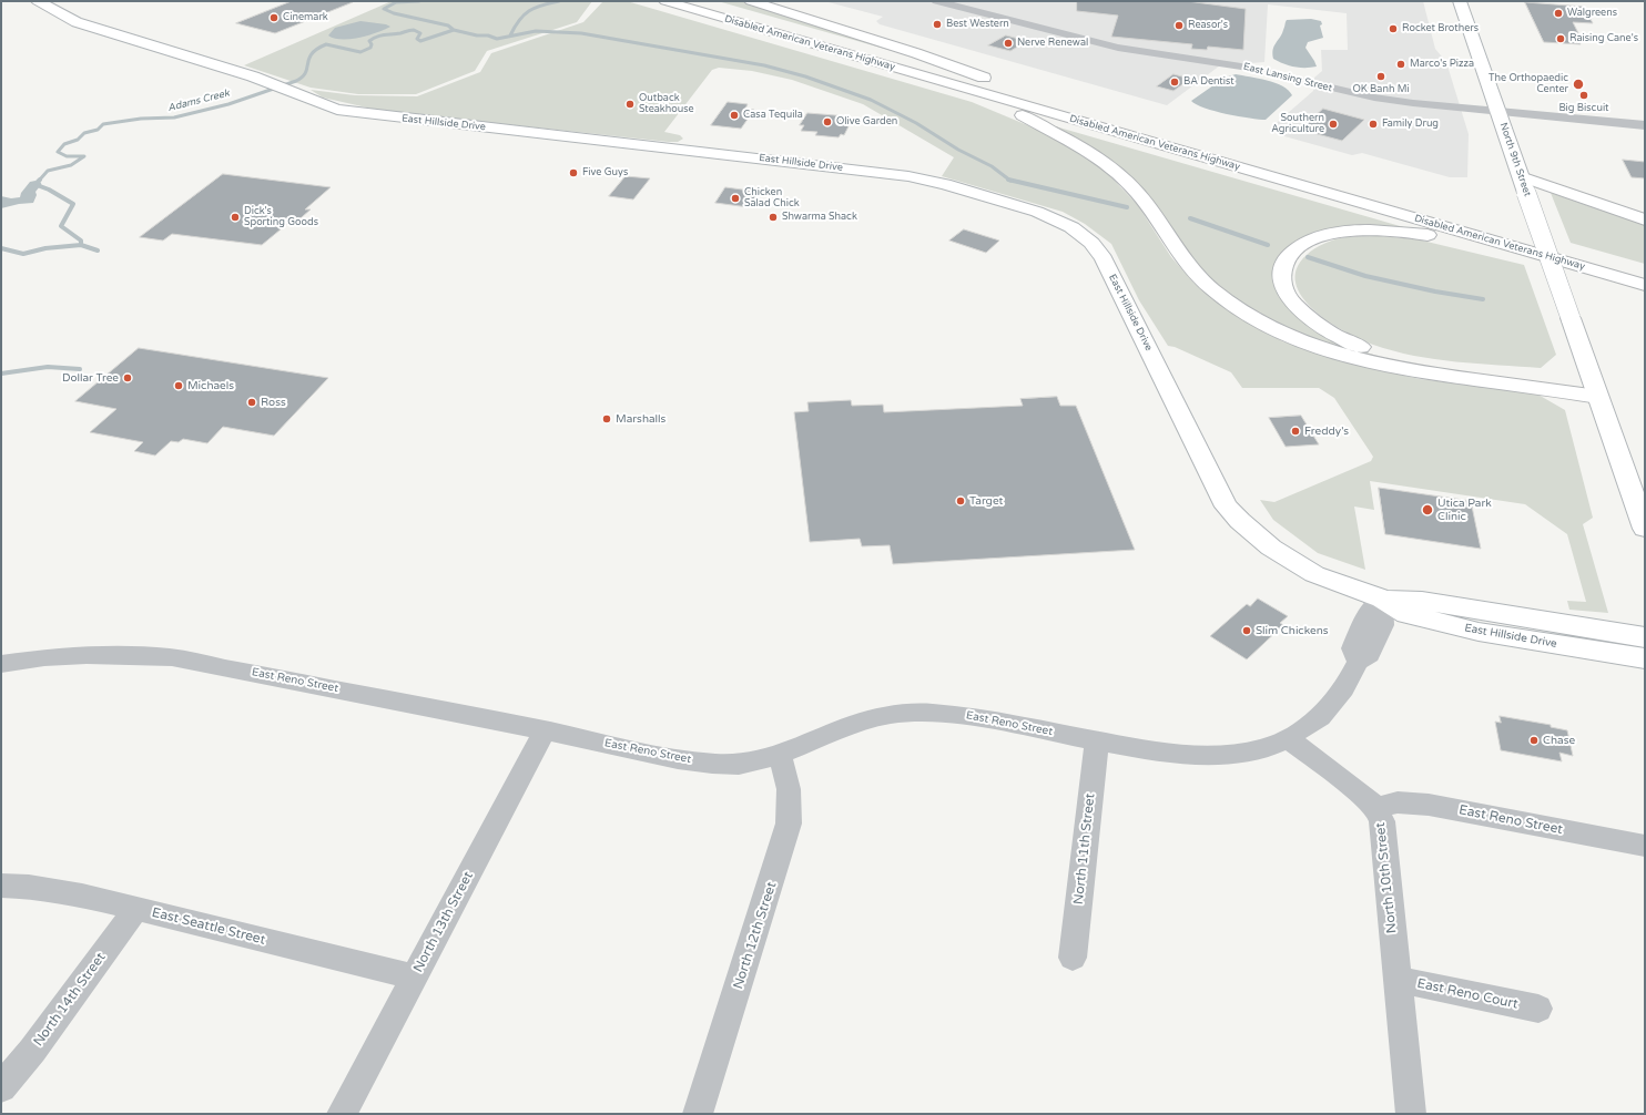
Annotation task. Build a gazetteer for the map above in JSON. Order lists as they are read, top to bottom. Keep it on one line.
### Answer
{"streets":{"main road":["Disabled American Veterans Highway","East Hillside Drive","North 9th Street"],"street":["East Lansing Street","East Reno Street","North 11th Street","North 10th Street","North 13th Street","East Seattle Street","North 12th Street","East Reno Court","North 14th Street"]},"crossings":[["East Lansing Street","North 9th Street"],["East Reno Street","North 11th Street"],["East Reno Street","North 10th Street"],["East Reno Street","North 13th Street"],["East Reno Street","North 12th Street"],["North 10th Street","East Reno Court"],["North 13th Street","East Seattle Street"],["East Seattle Street","North 14th Street"]],"water":["Adams Creek"],"places":["Walgreens","Cinemark","Best Western","Reasor's","Rocket Brothers","Raising Cane's","Nerve Renewal","Marco's Pizza","OK Banh Mi","BA Dentist","The Orthopaedic Center","Big Biscuit","Outback Steakhouse","Casa Tequila","Olive Garden","Southern Agriculture","Family Drug","Five Guys","Chicken Salad Chick","Dick's Sporting Goods","Shwarma Shack","Dollar Tree","Michaels","Ross","Marshalls","Freddy's","Target","Utica Park Clinic","Slim Chickens","Chase"]}
